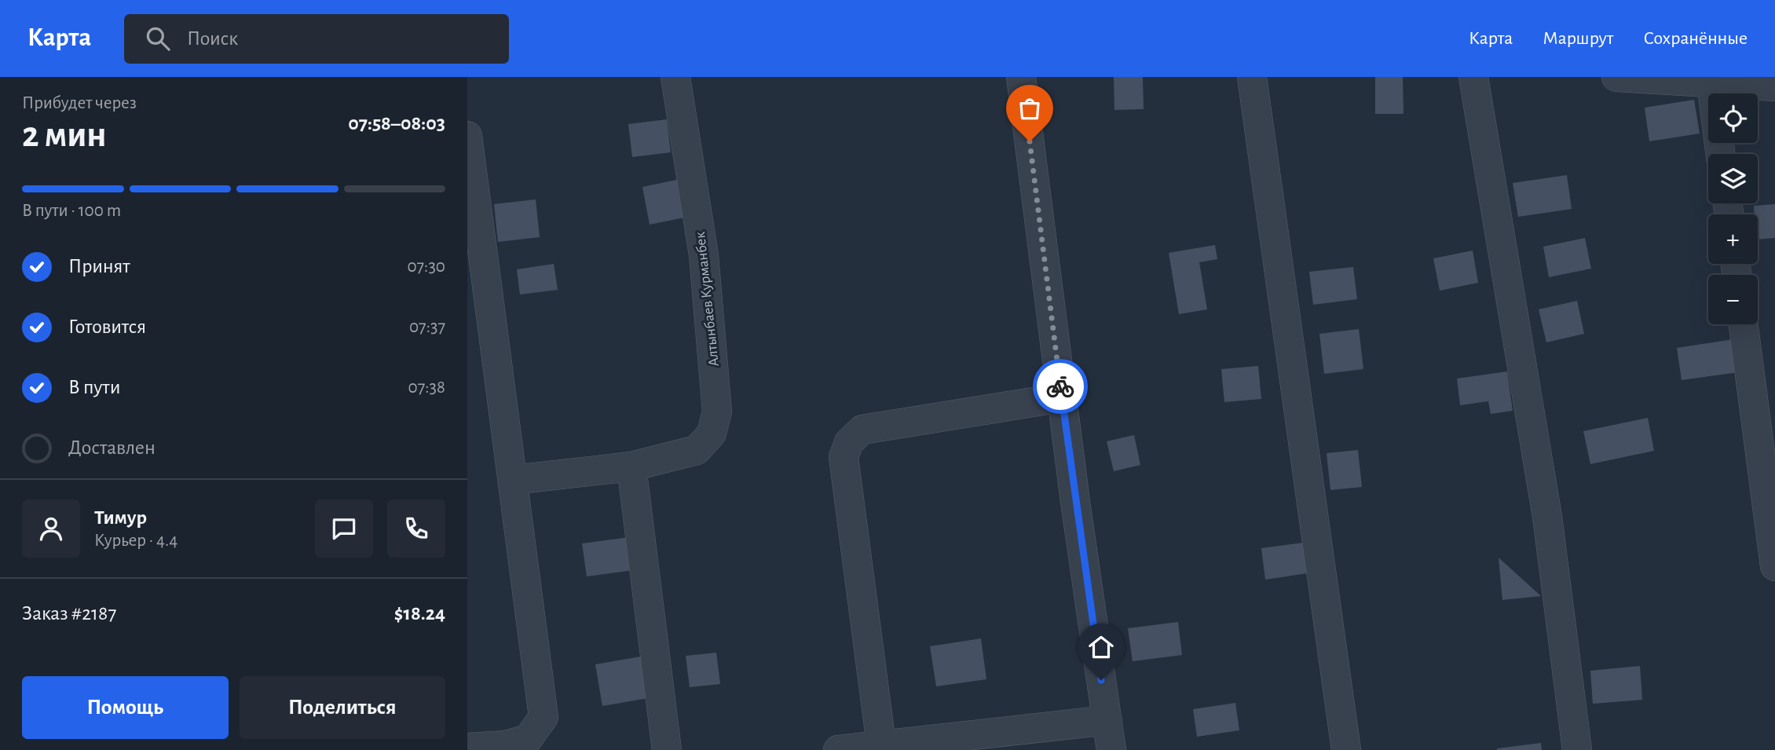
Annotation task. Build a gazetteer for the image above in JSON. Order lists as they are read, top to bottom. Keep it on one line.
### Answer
{"streets":{"street":["Алтынбаев Курманбек"]},"page":{"header":"Карта","search":"Поиск","nav":["Карта","Маршрут","Сохранённые"],"heading":["2 мин","Прибудет через","07:58–08:03"],"panel":["Тимур","Курьер · 4.4","Заказ #2187","$18.24"],"map_buttons":["+","−"],"bar":"В пути · 100 m","list":[["Принят","07:30"],["Готовится","07:37"],["В пути","07:38"],"Доставлен"],"buttons":["Помощь","Поделиться"]}}
